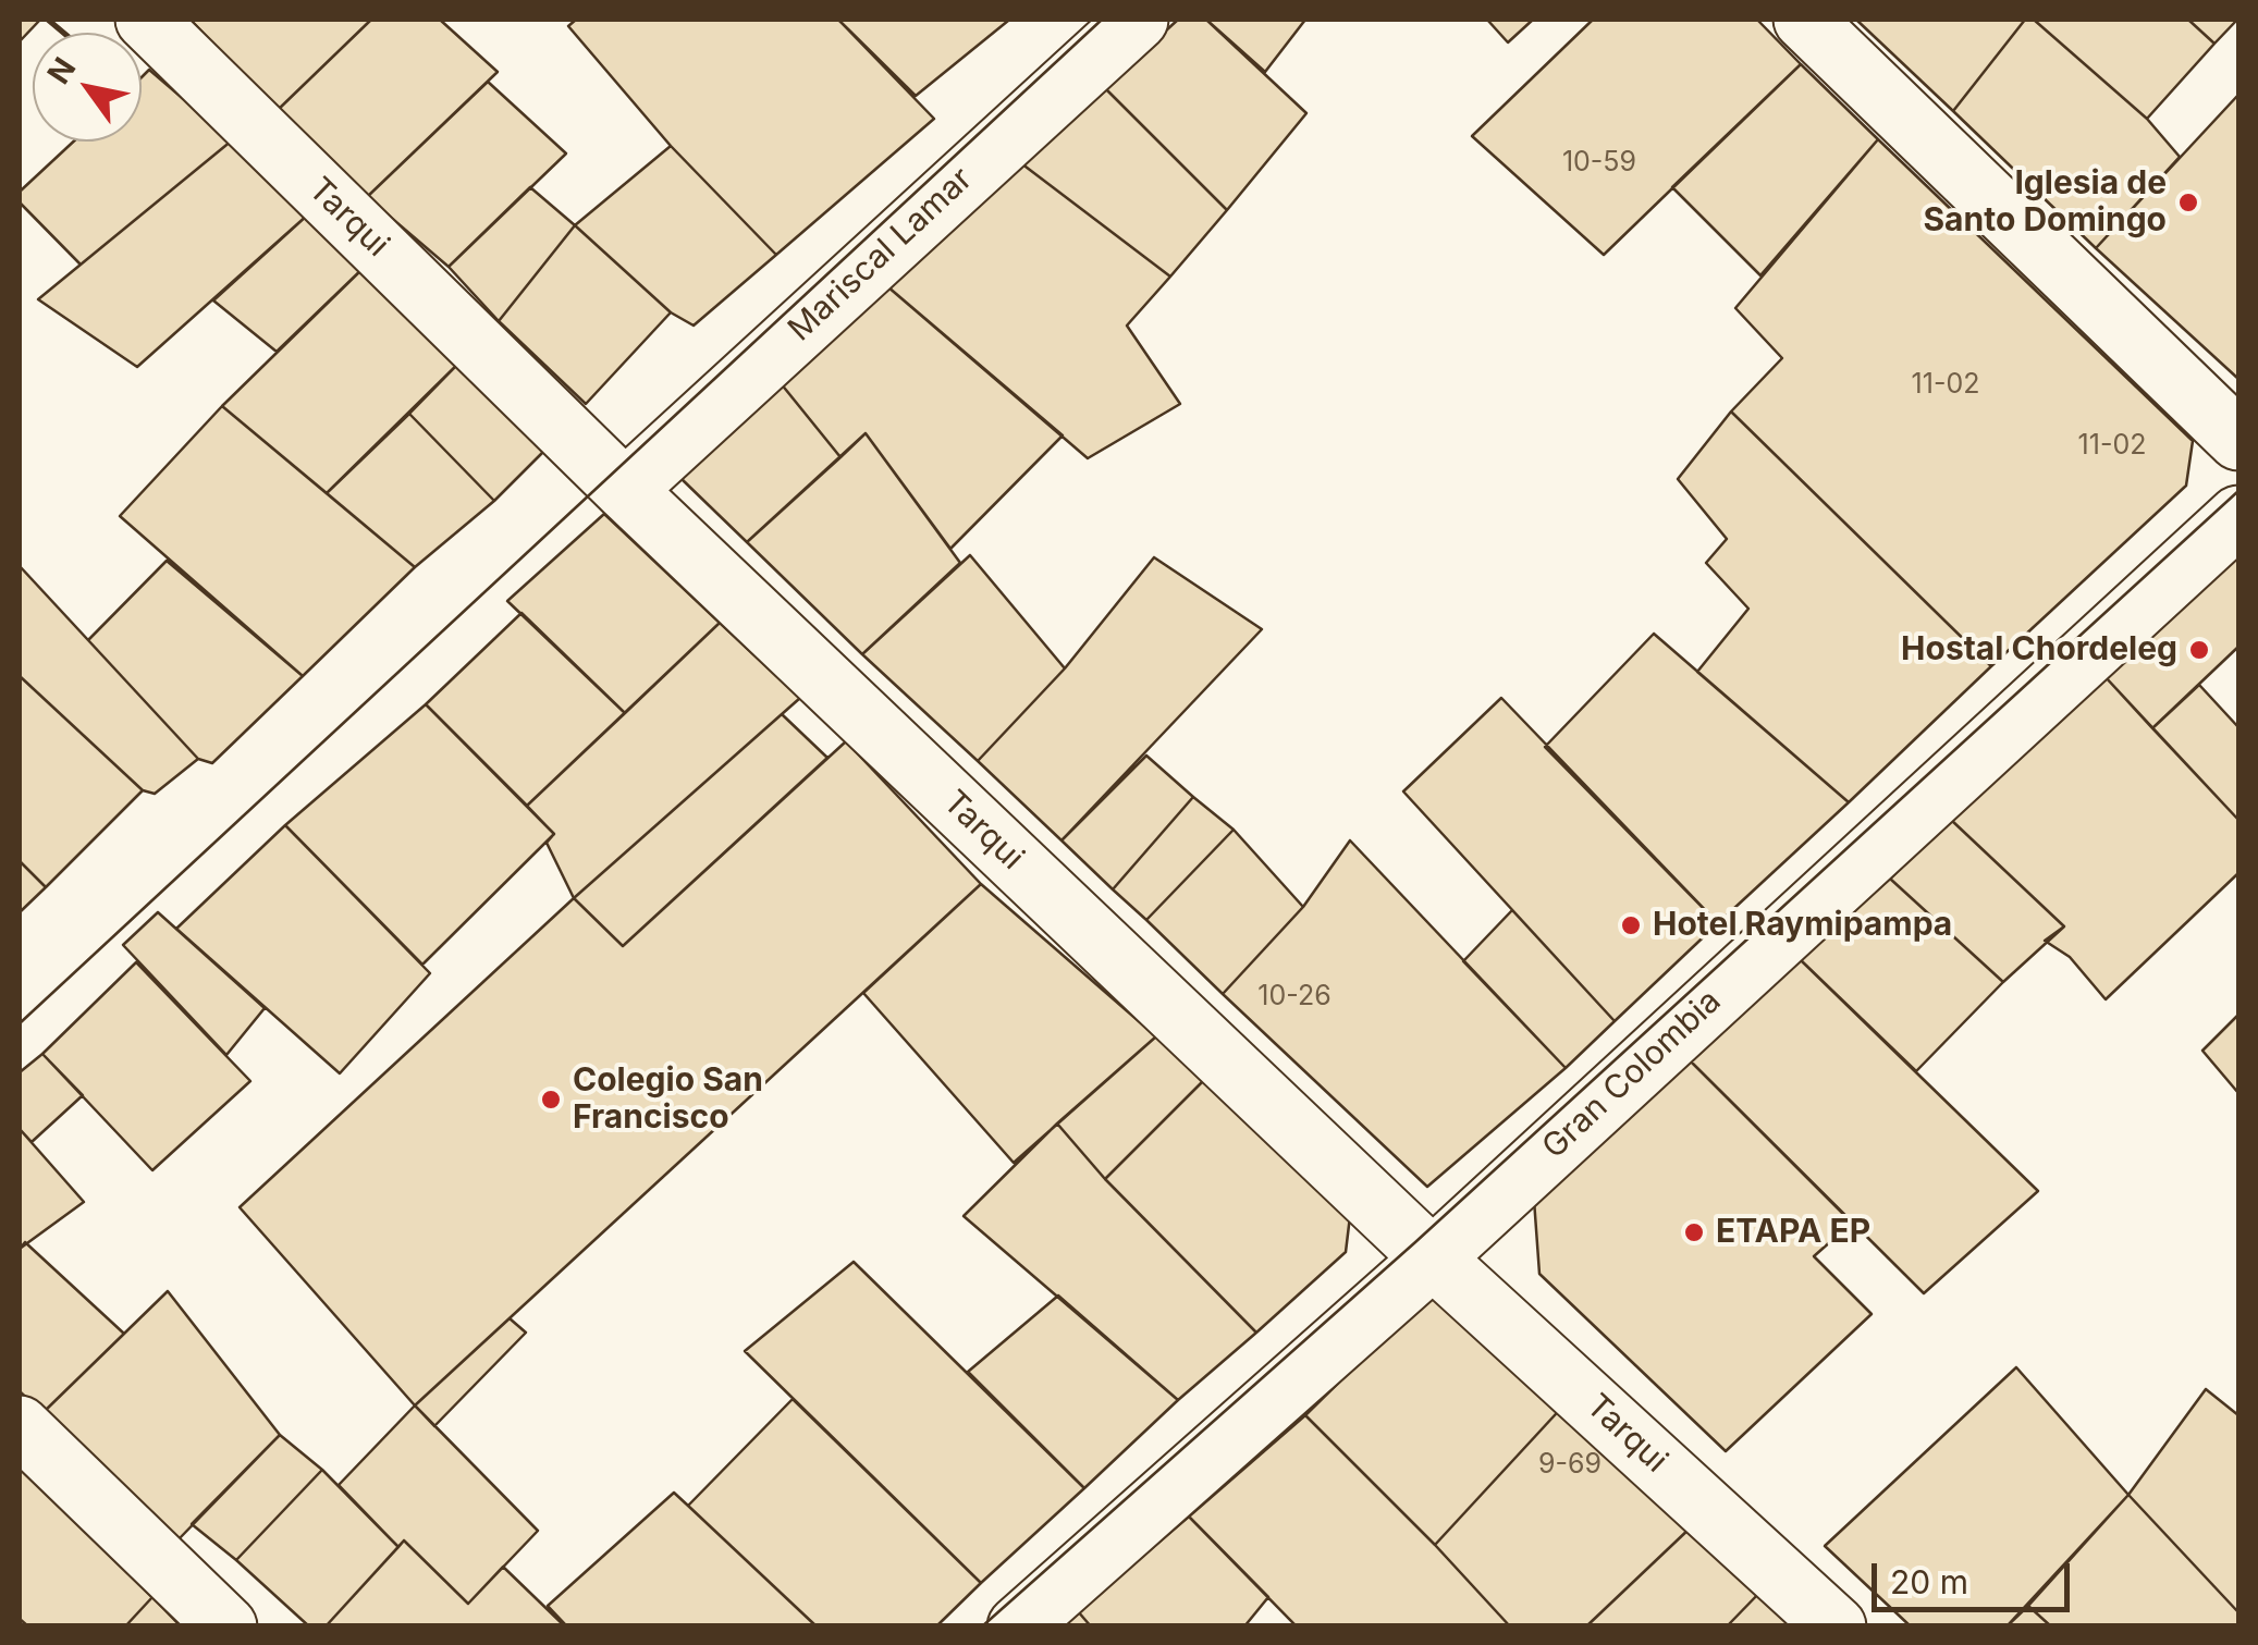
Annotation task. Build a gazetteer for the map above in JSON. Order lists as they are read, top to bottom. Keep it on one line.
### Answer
{"streets":{"street":["Tarqui","Mariscal Lamar","Gran Colombia"]},"crossings":[["Tarqui","Mariscal Lamar"],["Tarqui","Gran Colombia"]],"places":["Iglesia de Santo Domingo","Hostal Chordeleg","Hotel Raymipampa","Colegio San Francisco","ETAPA EP"],"house_numbers":["10-59","11-02","11-02","10-26","9-69"],"scale_bar":"20 m","north":"top left"}
